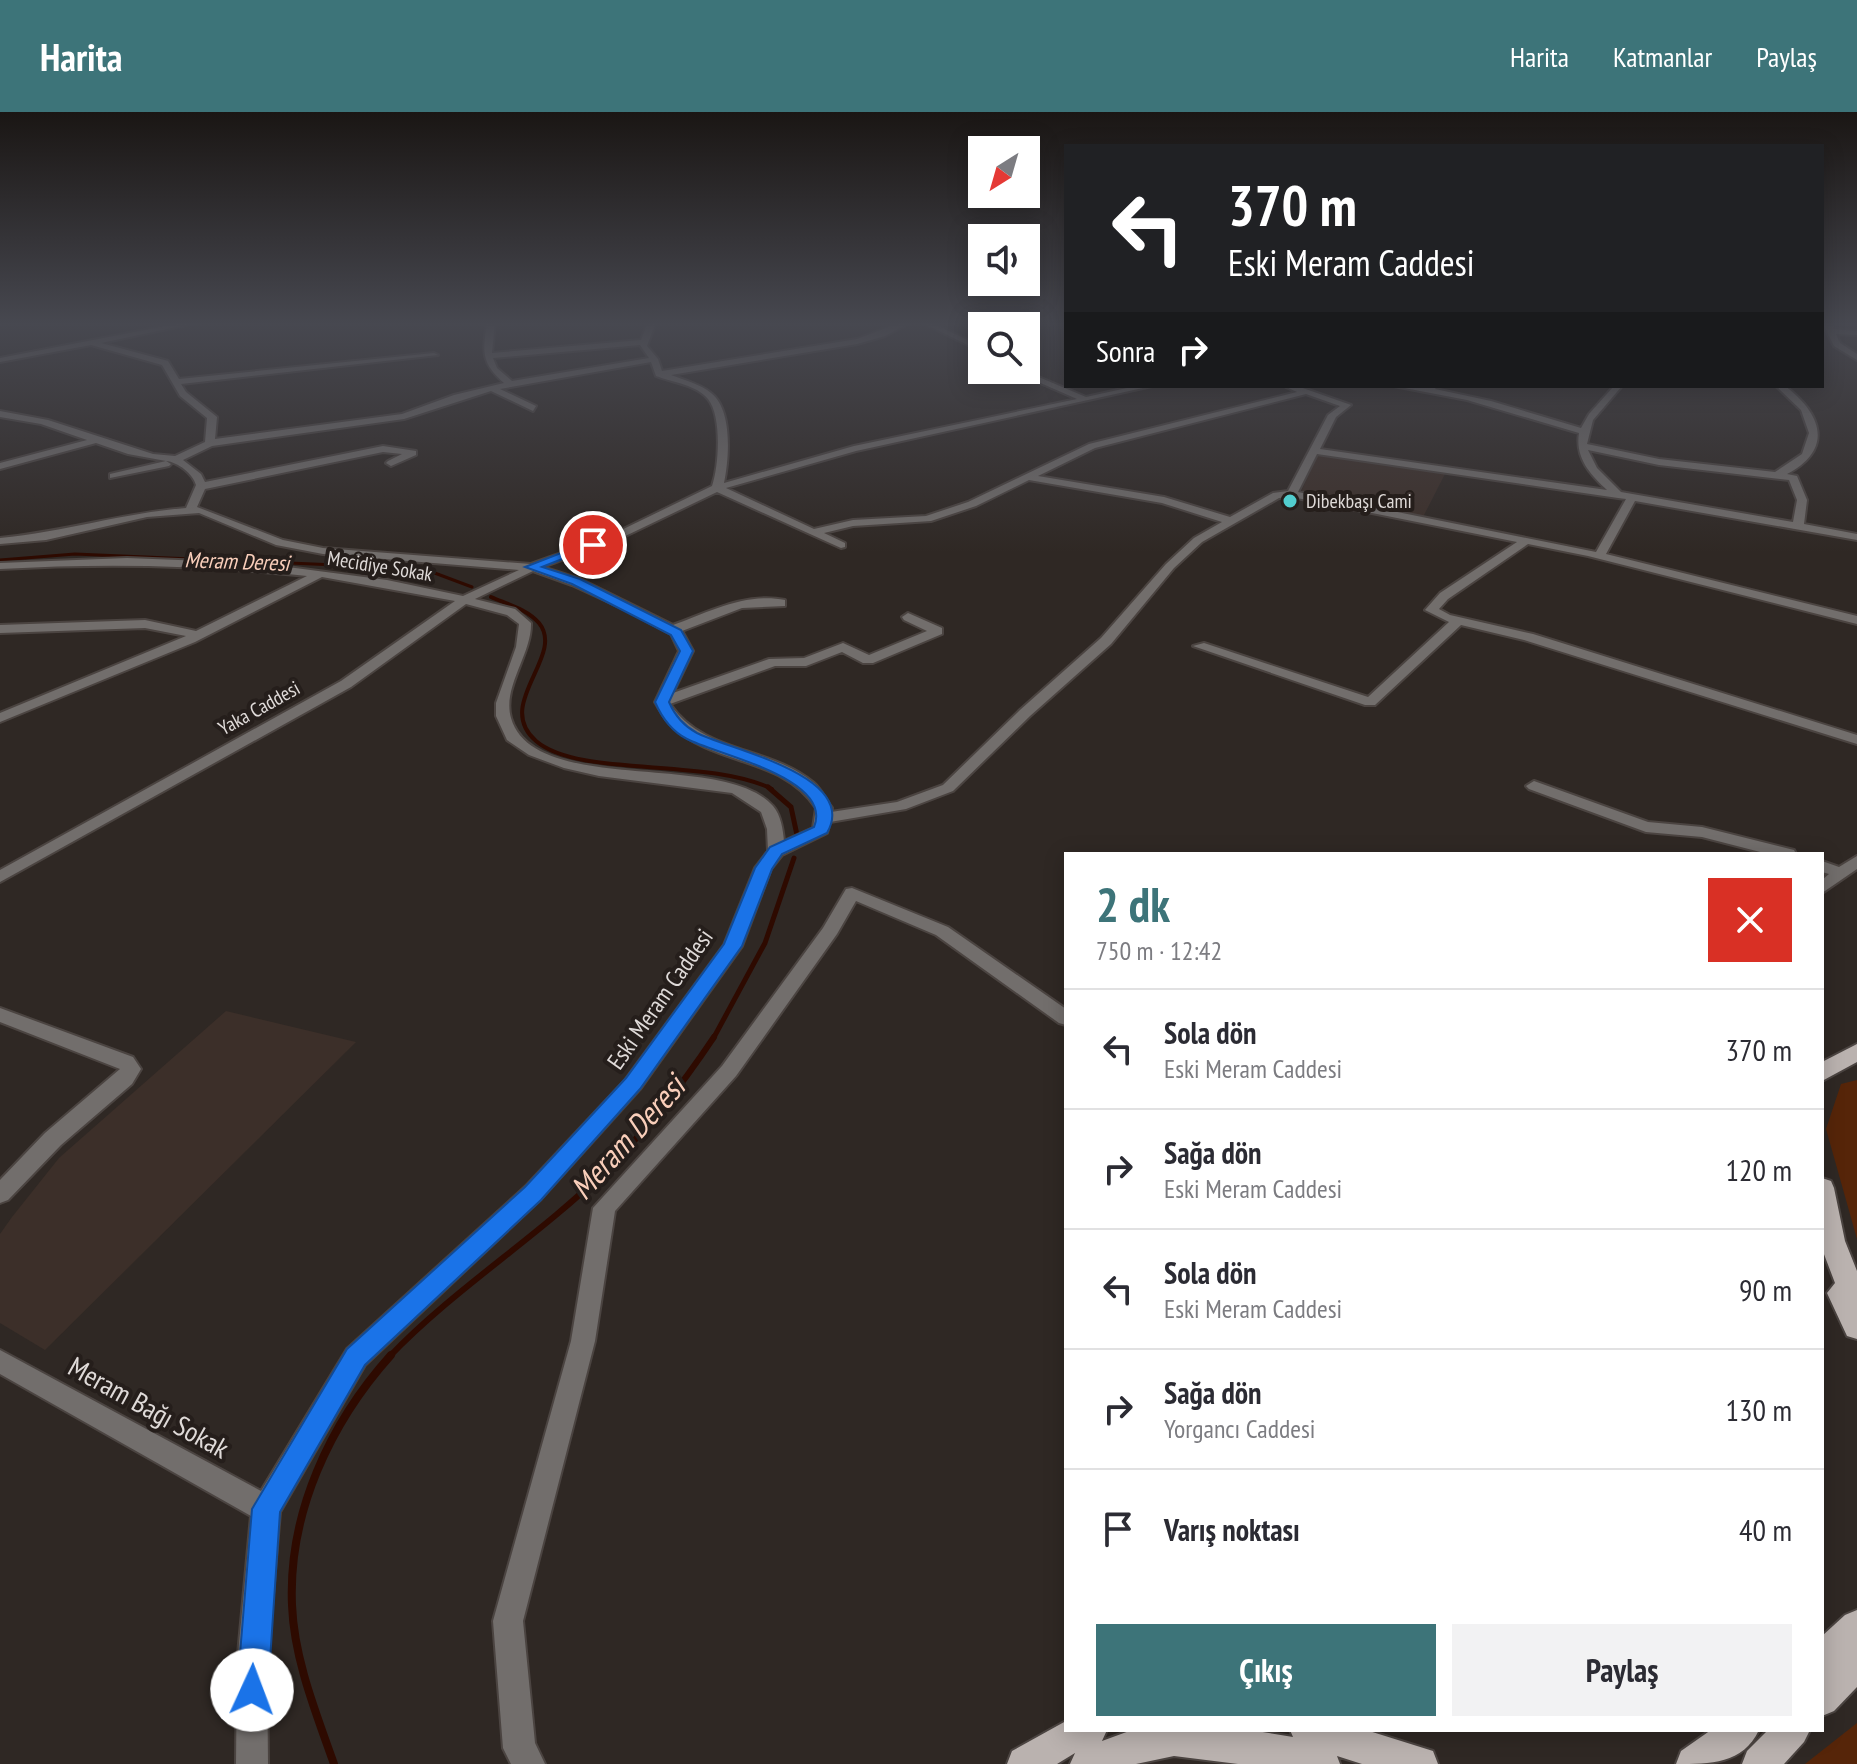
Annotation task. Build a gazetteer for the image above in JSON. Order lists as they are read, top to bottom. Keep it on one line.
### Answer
{"streets":{"street":["Mecidiye Sokak","Yaka Caddesi","Eski Meram Caddesi","Meram Bağı Sokak"]},"crossings":[["Mecidiye Sokak","Yaka Caddesi"],["Mecidiye Sokak","Eski Meram Caddesi"],["Eski Meram Caddesi","Meram Bağı Sokak"]],"water":["Meram Deresi"],"places":["Dibekbaşı Cami"],"north":"bottom left","page":{"header":"Harita","nav":["Harita","Katmanlar","Paylaş"],"turn":["370 m","Eski Meram Caddesi"],"then":"Sonra","heading":["2 dk","750 m · 12:42"],"list":[{"name":"Sola dön","note":"Eski Meram Caddesi","value":"370 m"},{"name":"Sağa dön","note":"Eski Meram Caddesi","value":"120 m"},{"name":"Sola dön","note":"Eski Meram Caddesi","value":"90 m"},{"name":"Sağa dön","note":"Yorgancı Caddesi","value":"130 m"},{"name":"Varış noktası","value":"40 m"}],"buttons":["Çıkış","Paylaş"]}}
